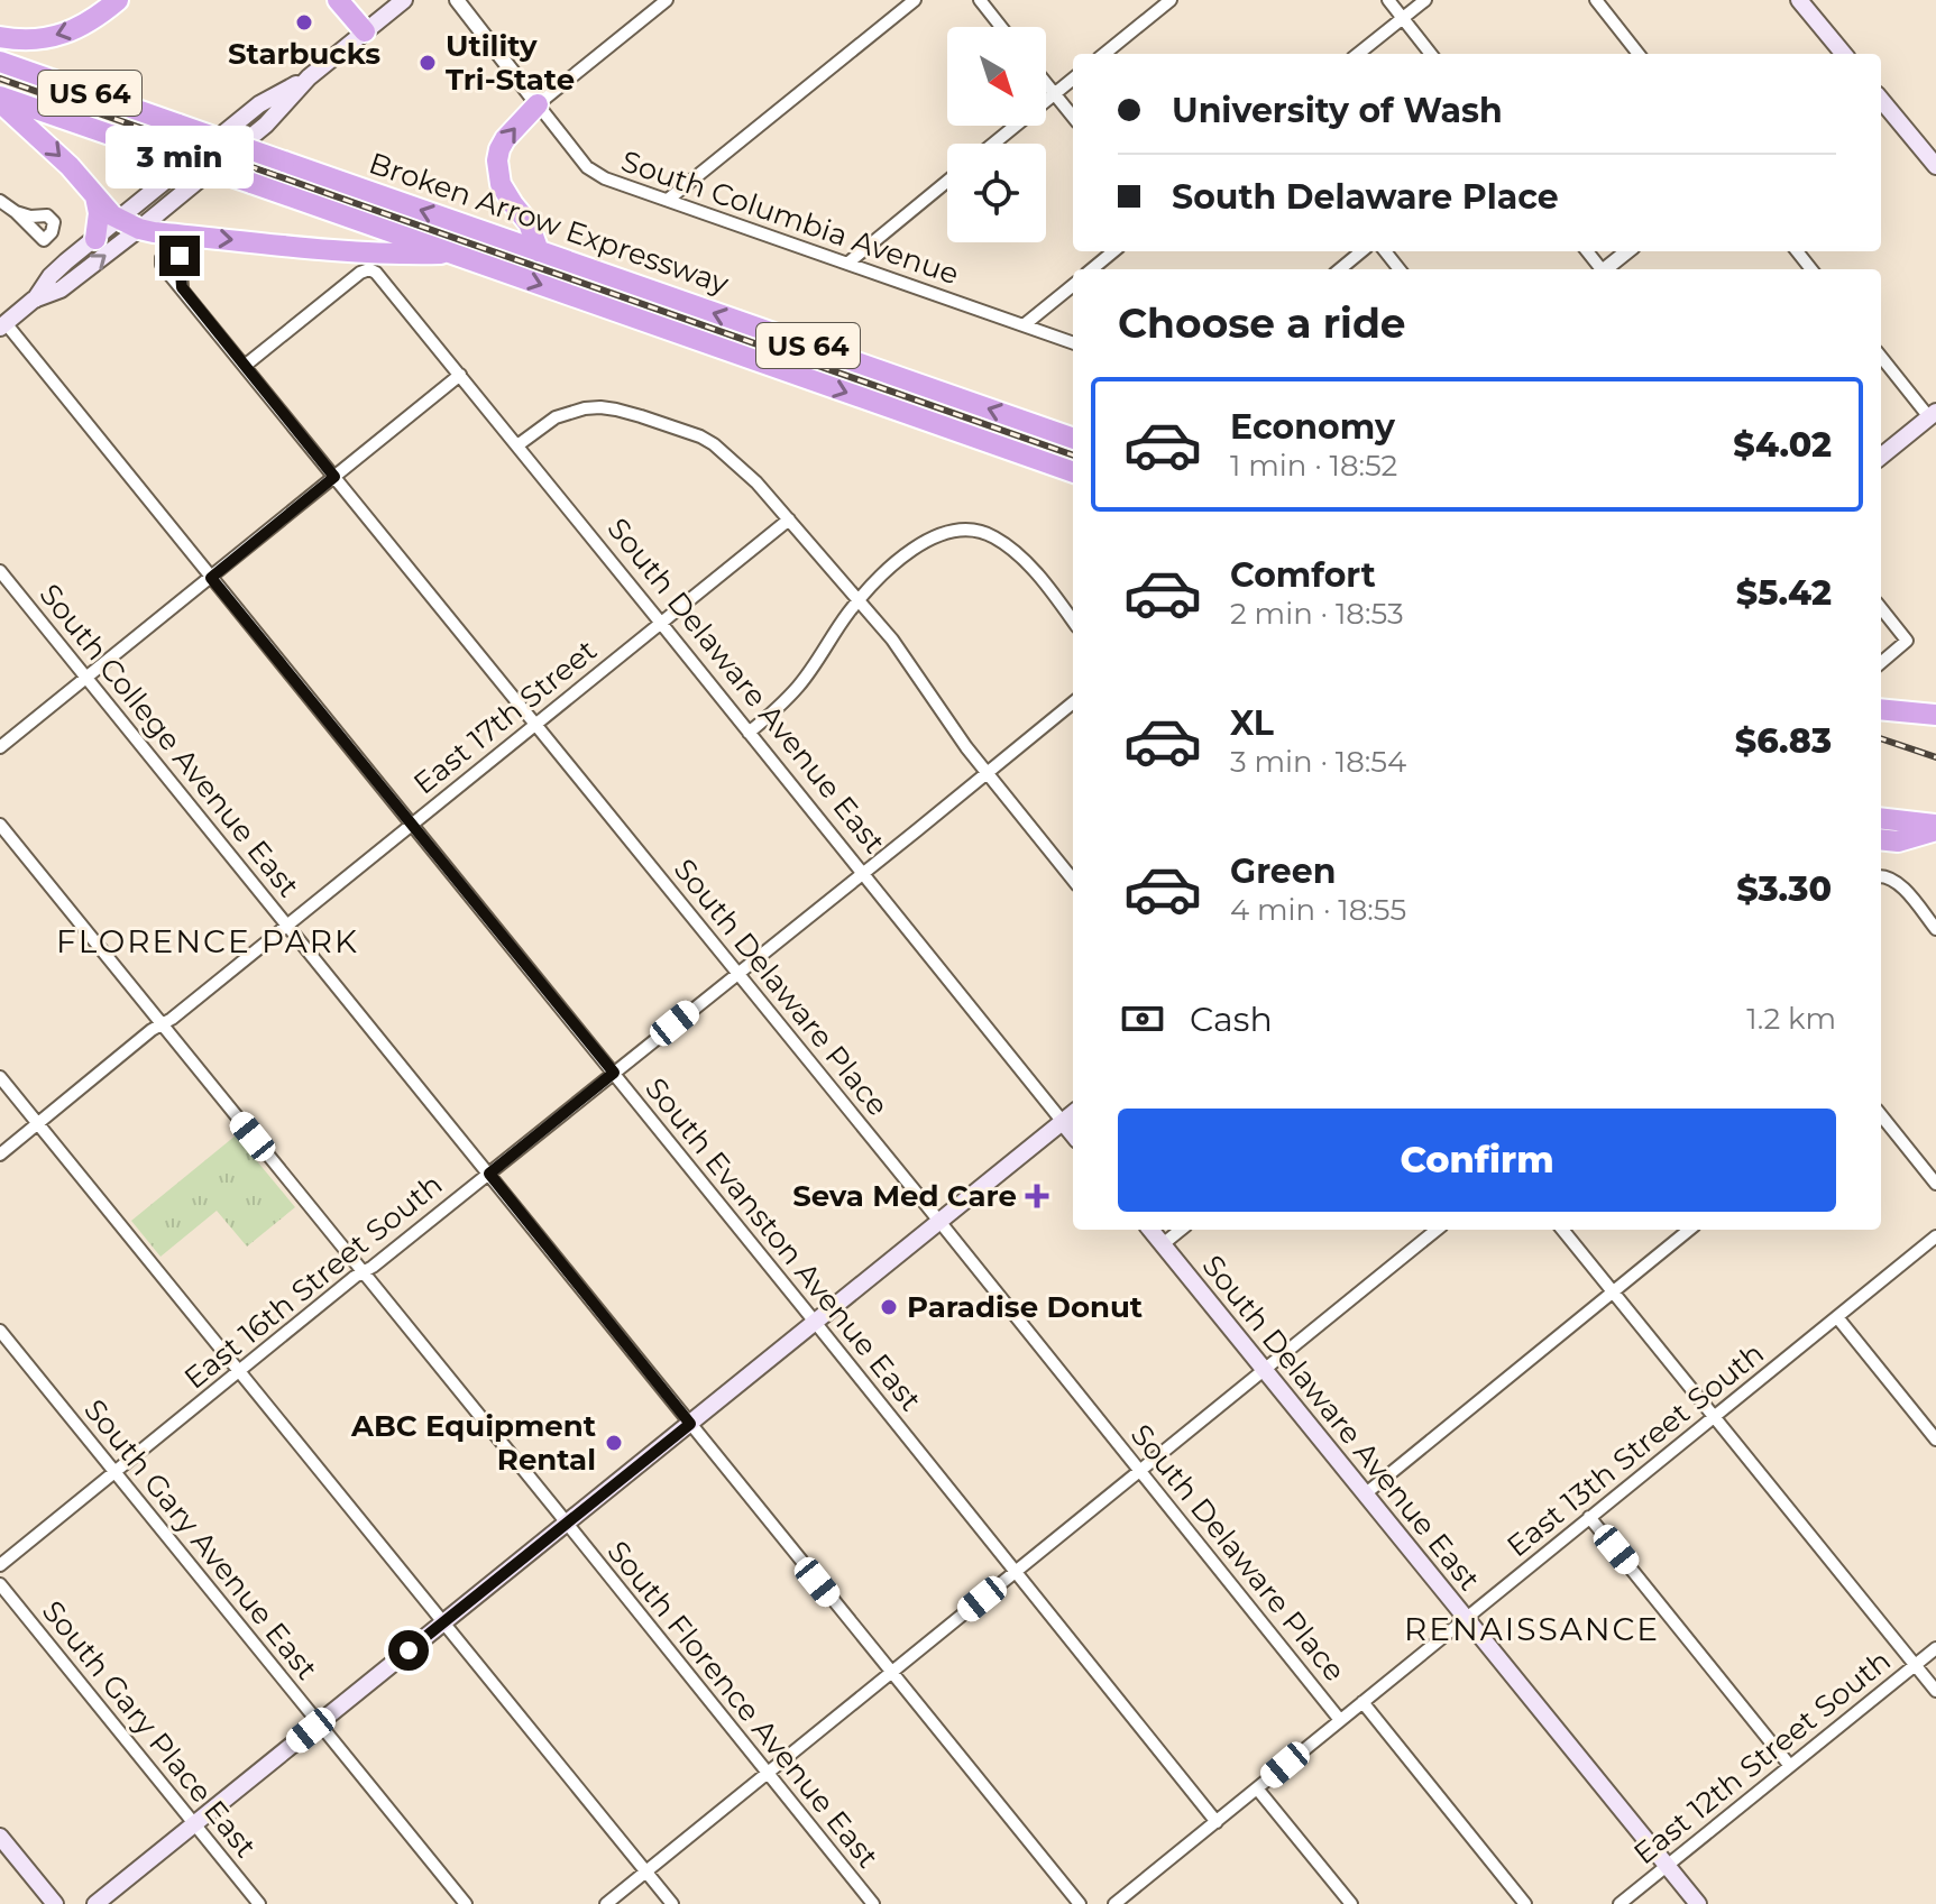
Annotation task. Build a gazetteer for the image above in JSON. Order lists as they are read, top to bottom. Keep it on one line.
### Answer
{"streets":{"highway":["US 64","Broken Arrow Expressway"],"main road":["South Delaware Avenue East"],"street":["South Columbia Avenue","East 17th Street","South College Avenue East","South Delaware Place","South Evanston Avenue East","East 16th Street South","East 13th Street South","South Gary Avenue East","South Florence Avenue East","South Gary Place East","East 12th Street South"]},"crossings":[["South Delaware Avenue East","East 17th Street"],["South Delaware Avenue East","South Delaware Place"],["South Delaware Avenue East","East 16th Street South"],["South Delaware Avenue East","East 13th Street South"],["South Delaware Avenue East","East 12th Street South"],["East 17th Street","South College Avenue East"],["East 17th Street","South Delaware Place"],["East 17th Street","South Evanston Avenue East"],["East 17th Street","South Florence Avenue East"],["South College Avenue East","East 16th Street South"],["South Delaware Place","East 16th Street South"],["South Delaware Place","East 13th Street South"],["South Evanston Avenue East","East 16th Street South"],["South Evanston Avenue East","East 13th Street South"],["East 16th Street South","South Gary Avenue East"],["East 16th Street South","South Florence Avenue East"]],"districts":["FLORENCE PARK","RENAISSANCE"],"places":{"other":["Starbucks","Utility Tri-State","Paradise Donut","ABC Equipment Rental"],"health":["Seva Med Care"]},"north":"bottom right","page":{"banner":["University of Wash","South Delaware Place"],"bubble":"3 min","heading":"Choose a ride","list":[{"name":"Economy","note":"1 min · 18:52","value":"$4.02"},{"name":"Comfort","note":"2 min · 18:53","value":"$5.42"},{"name":"XL","note":"3 min · 18:54","value":"$6.83"},{"name":"Green","note":"4 min · 18:55","value":"$3.30"}],"pay":["Cash","1.2 km"],"buttons":"Confirm"}}
